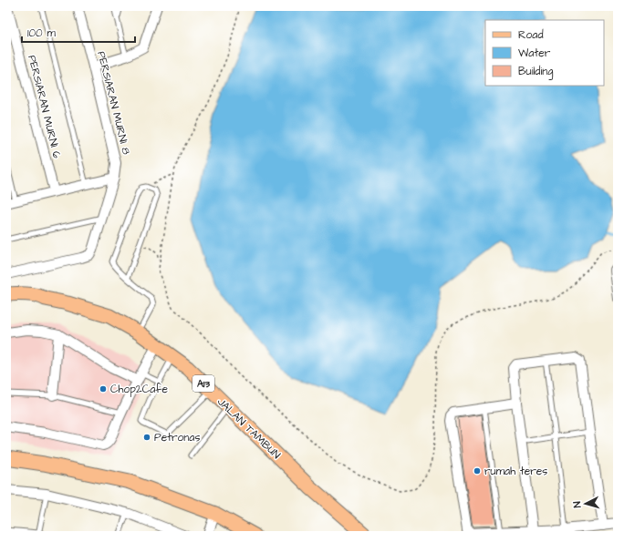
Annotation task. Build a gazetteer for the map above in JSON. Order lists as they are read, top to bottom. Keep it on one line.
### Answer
{"streets":{"main road":["A13","JALAN TAMBUN"],"street":["PERSIARAN MURNI 8","PERSIARAN MURNI 6"]},"places":["Chop2Cafe","Petronas","rumah teres"],"legend":["Road","Water","Building"],"scale_bar":"100 m","north":"left"}
